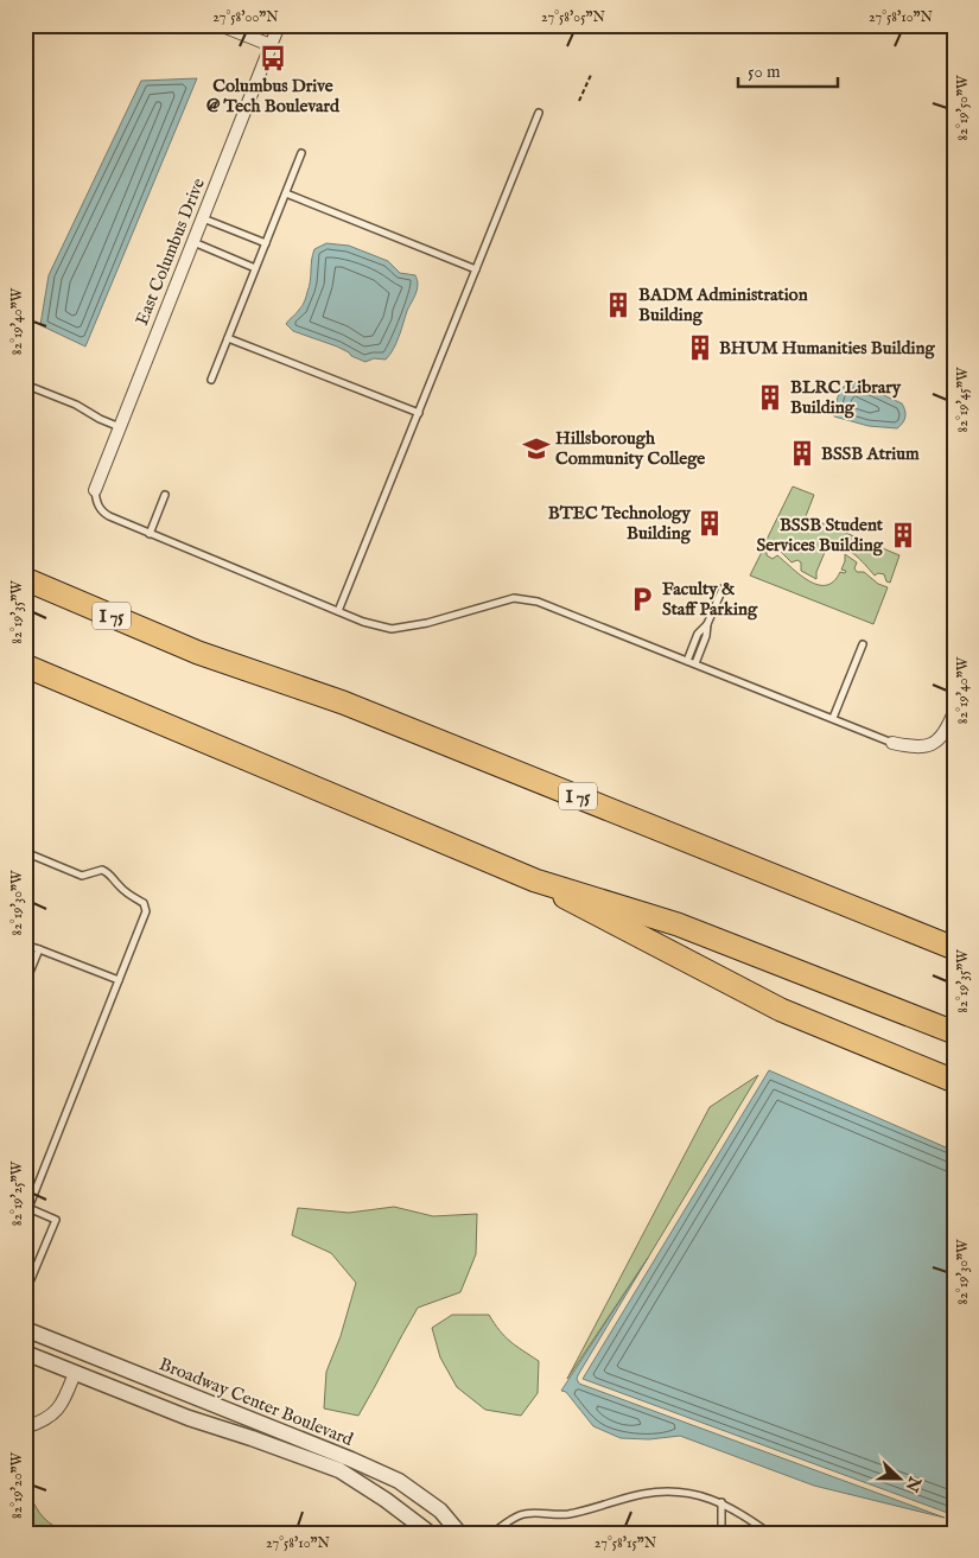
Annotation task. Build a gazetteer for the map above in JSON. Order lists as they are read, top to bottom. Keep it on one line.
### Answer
{"streets":{"highway":["I 75"],"street":["East Columbus Drive","Broadway Center Boulevard"]},"places":{"bus stop":["Columbus Drive @ Tech Boulevard"],"building":["BADM Administration Building","BHUM Humanities Building","BLRC Library Building","BSSB Atrium","BTEC Technology Building","BSSB Student Services Building"],"school or university":["Hillsborough Community College"],"parking":["Faculty & Staff Parking"]},"scale_bar":"50 m","north":"right","coordinates":["27°58'00\"N","27°58'05\"N","27°58'10\"N","82°19'50\"W","82°19'40\"W","82°19'45\"W","82°19'35\"W","82°19'30\"W","82°19'25\"W","82°19'20\"W","27°58'15\"N"]}
